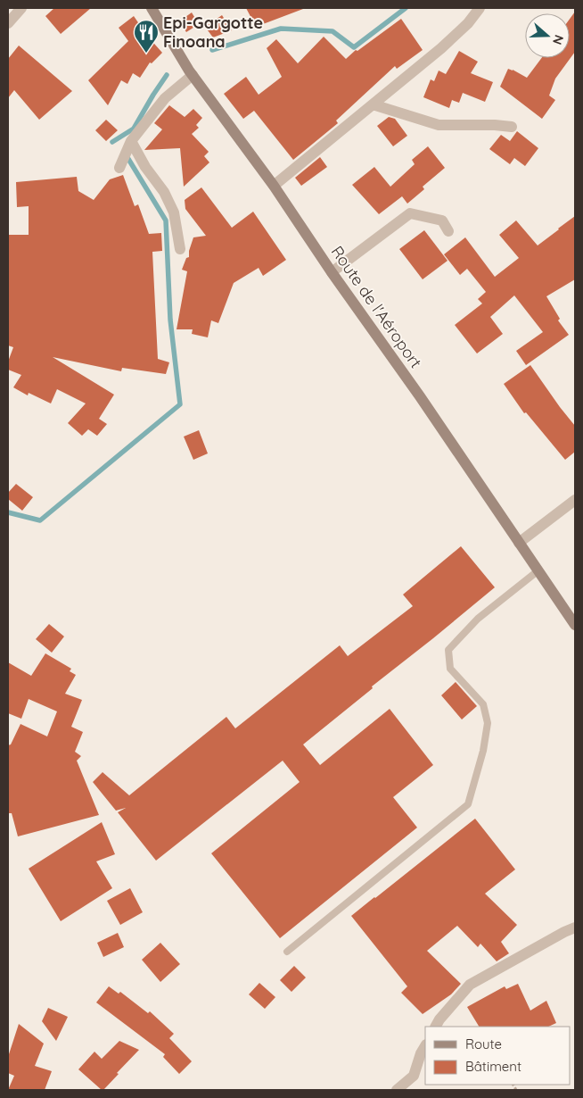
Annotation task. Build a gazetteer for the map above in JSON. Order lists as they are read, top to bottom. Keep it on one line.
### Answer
{"streets":{"main road":["Route de l'Aéroport"]},"places":{"restaurant":["Epi-Gargotte Finoana"]},"legend":["Route","Bâtiment"],"north":"right"}
